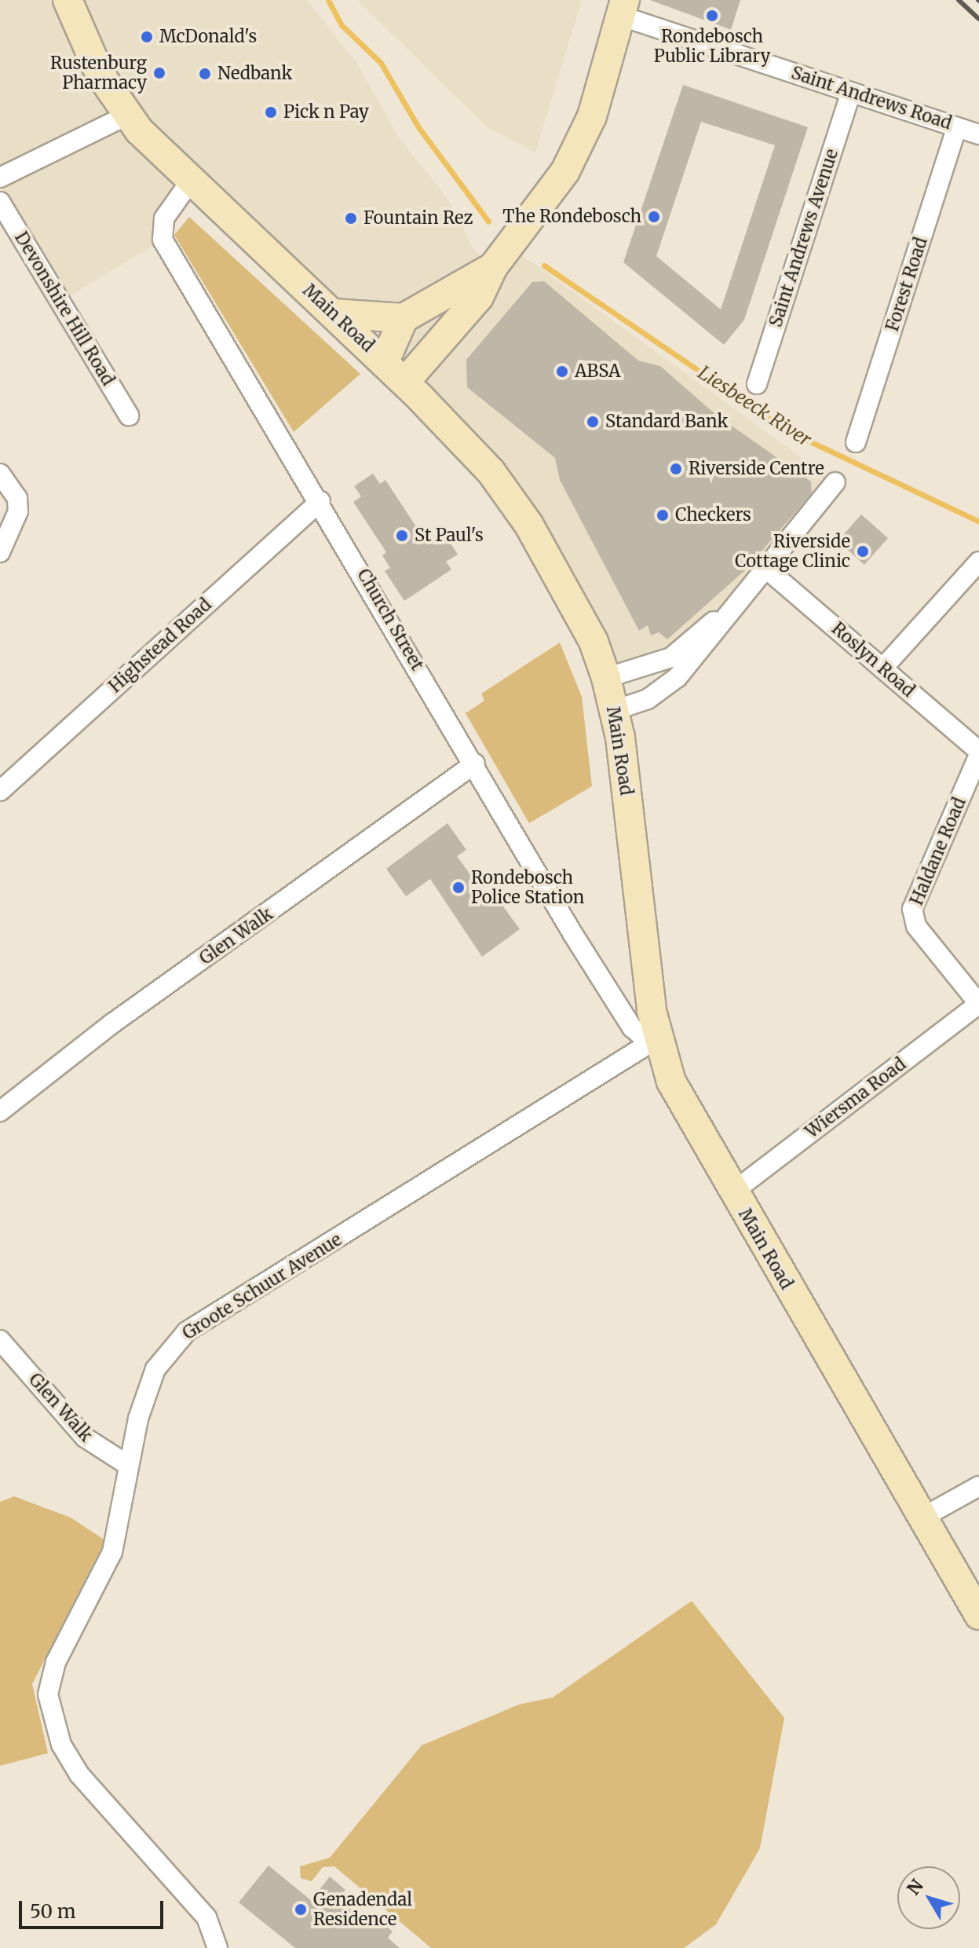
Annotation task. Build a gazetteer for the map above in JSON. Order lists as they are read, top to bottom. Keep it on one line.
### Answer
{"streets":{"main road":["Main Road"],"street":["Saint Andrews Road","Saint Andrews Avenue","Forest Road","Devonshire Hill Road","Church Street","Highstead Road","Roslyn Road","Haldane Road","Glen Walk","Wiersma Road","Groote Schuur Avenue"]},"crossings":[["Saint Andrews Road","Saint Andrews Avenue"],["Saint Andrews Road","Forest Road"],["Main Road","Church Street"],["Main Road","Wiersma Road"],["Main Road","Groote Schuur Avenue"],["Church Street","Highstead Road"],["Church Street","Glen Walk"],["Church Street","Groote Schuur Avenue"],["Roslyn Road","Haldane Road"],["Haldane Road","Wiersma Road"],["Glen Walk","Groote Schuur Avenue"]],"water":["Liesbeeck River"],"places":["Rondebosch Public Library","McDonald's","Rustenburg Pharmacy","Nedbank","Pick n Pay","The Rondebosch","Fountain Rez","ABSA","Standard Bank","Riverside Centre","Checkers","St Paul's","Riverside Cottage Clinic","Rondebosch Police Station","Genadendal Residence"],"scale_bar":"50 m","north":"top left"}
